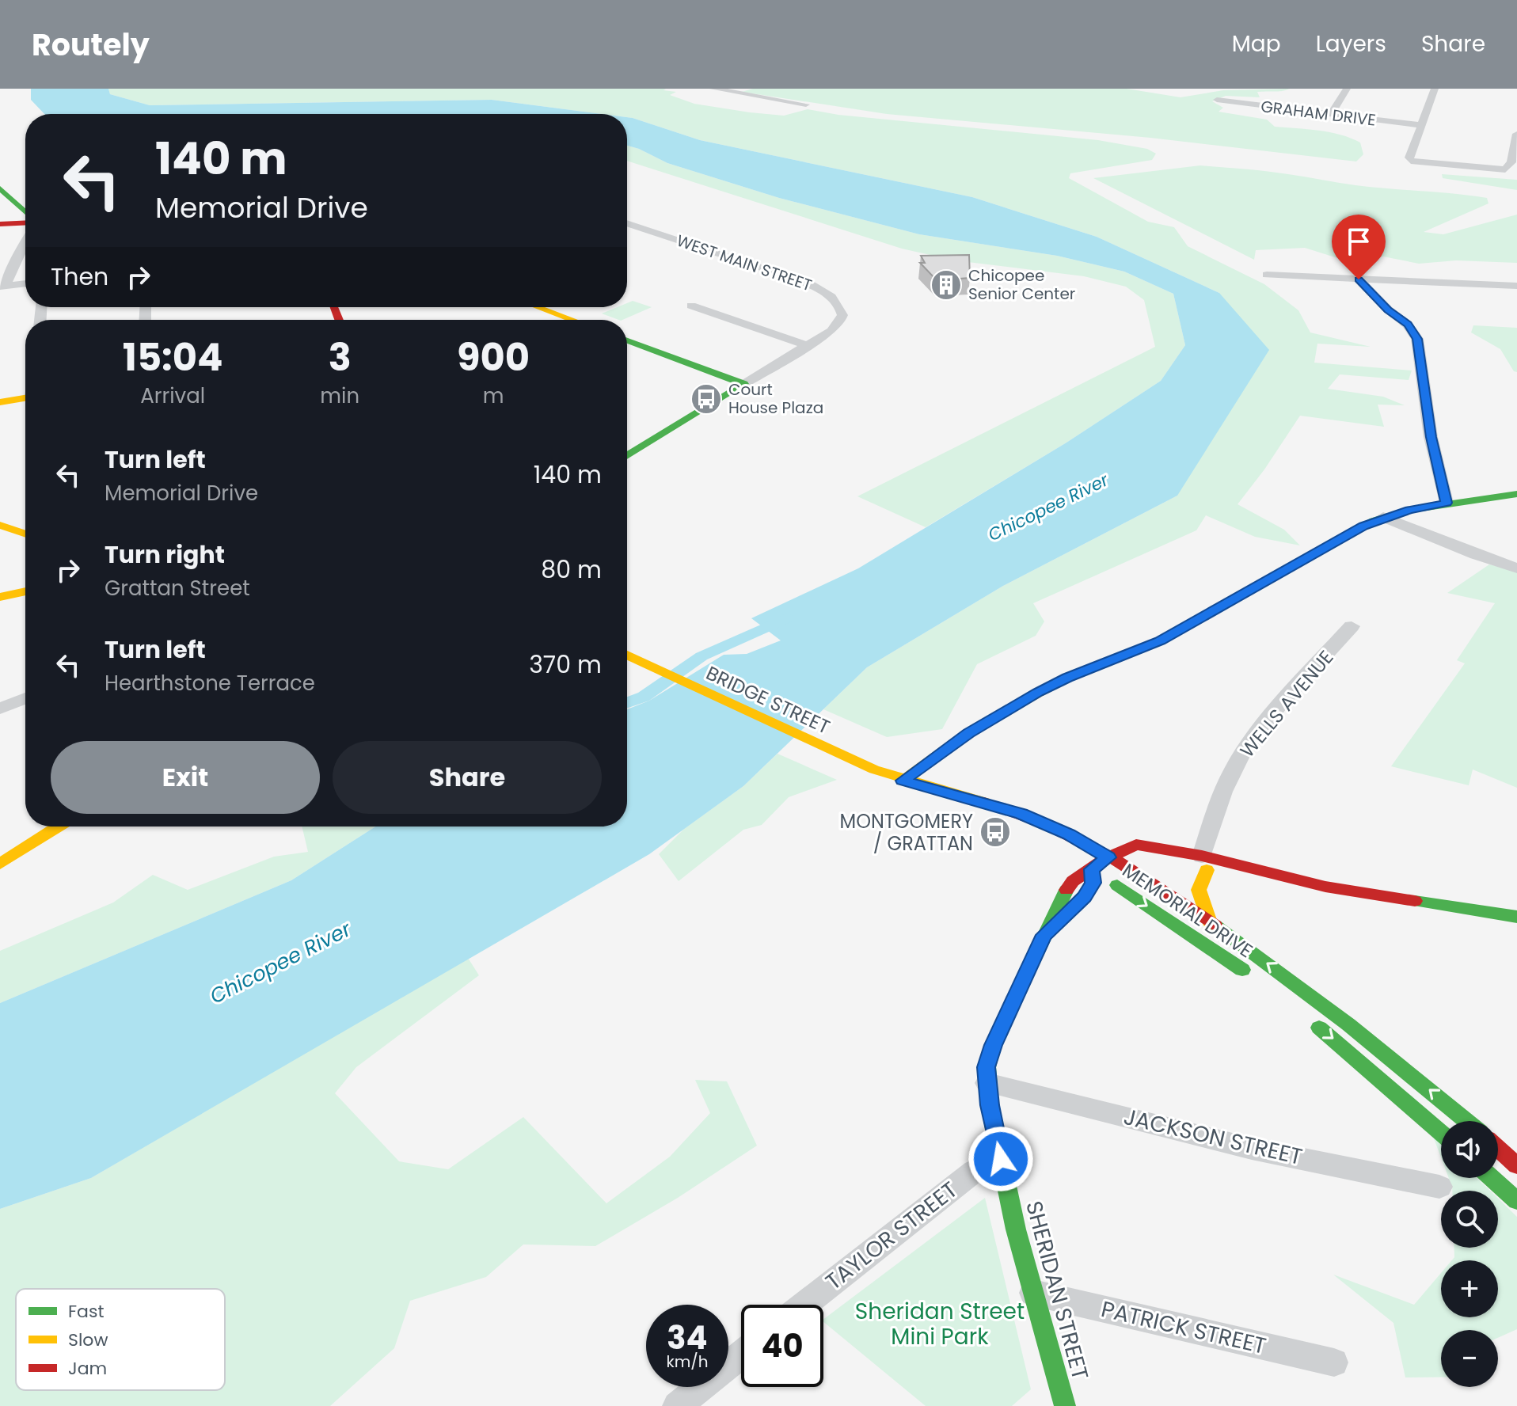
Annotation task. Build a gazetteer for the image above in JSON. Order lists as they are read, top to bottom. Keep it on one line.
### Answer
{"streets":{"main road":["BRIDGE STREET","MEMORIAL DRIVE","SHERIDAN STREET"],"street":["GRAHAM DRIVE","WEST MAIN STREET","WELLS AVENUE","JACKSON STREET","TAYLOR STREET","PATRICK STREET"]},"crossings":[["BRIDGE STREET","MEMORIAL DRIVE"],["WELLS AVENUE","MEMORIAL DRIVE"],["WELLS AVENUE","SHERIDAN STREET"],["MEMORIAL DRIVE","SHERIDAN STREET"],["JACKSON STREET","SHERIDAN STREET"],["TAYLOR STREET","SHERIDAN STREET"],["SHERIDAN STREET","PATRICK STREET"]],"water":["Chicopee River"],"parks":["Sheridan Street Mini Park"],"places":{"building":["Chicopee Senior Center"],"bus stop":["Court House Plaza","MONTGOMERY / GRATTAN"]},"legend":["Fast","Slow","Jam"],"page":{"header":"Routely","nav":["Map","Layers","Share"],"turn":["140 m","Memorial Drive"],"then":"Then","eta":["15:04","Arrival","3","min","900","m"],"list":[{"name":"Turn left","note":"Memorial Drive","value":"140 m"},{"name":"Turn right","note":"Grattan Street","value":"80 m"},{"name":"Turn left","note":"Hearthstone Terrace","value":"370 m"}],"buttons":["Exit","Share"],"map_buttons":["+","−"],"speed":"34 km/h","limit":"40"}}
